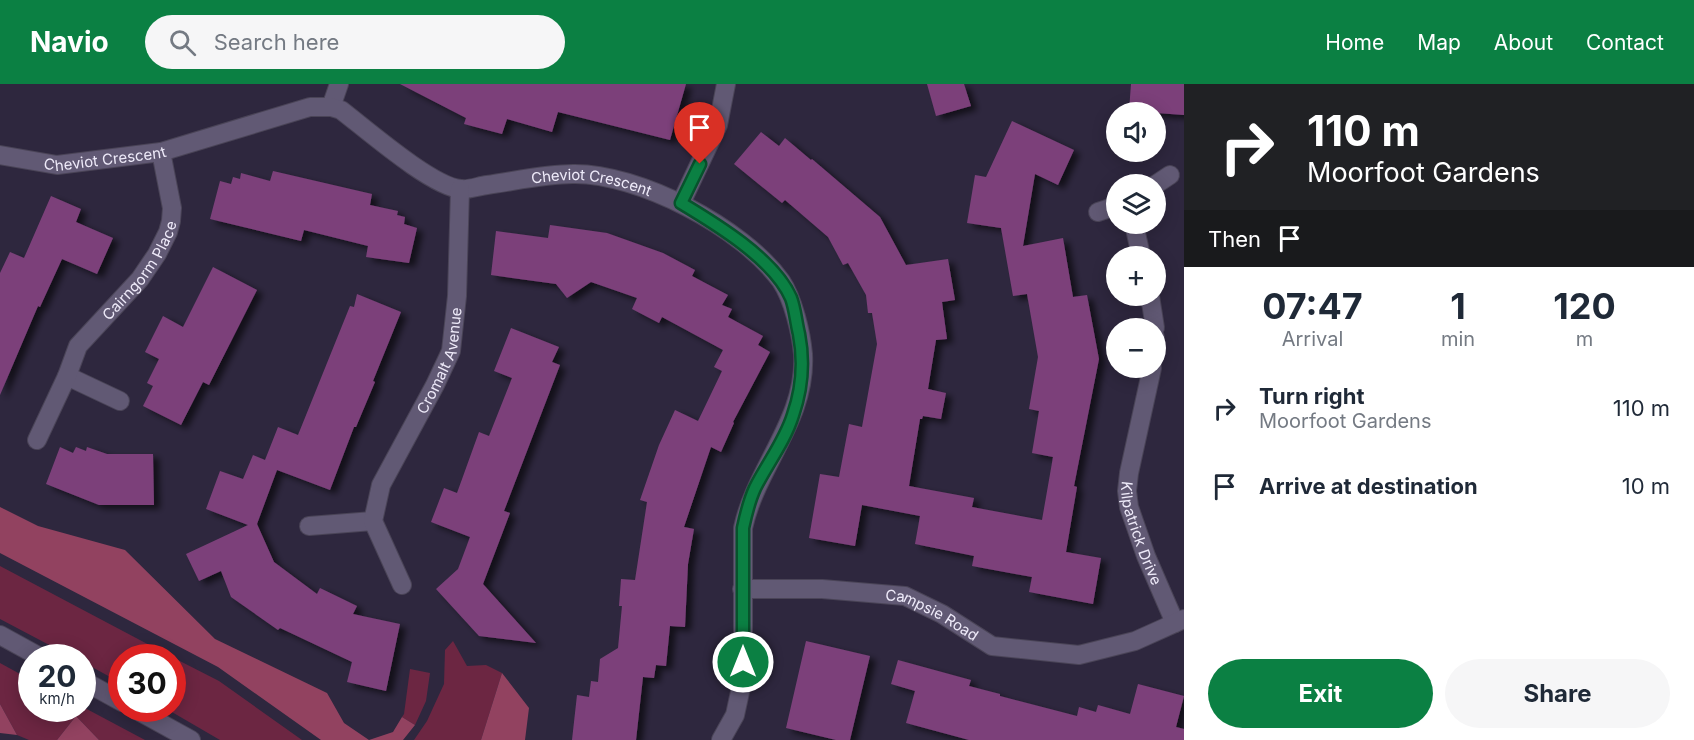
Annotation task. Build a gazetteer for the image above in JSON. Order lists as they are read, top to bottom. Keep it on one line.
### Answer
{"streets":{"street":["Cheviot Crescent","Cairngorm Place","Cromalt Avenue","Kilpatrick Drive","Campsie Road"]},"crossings":[["Cheviot Crescent","Cairngorm Place"],["Cheviot Crescent","Cromalt Avenue"],["Cheviot Crescent","Campsie Road"],["Kilpatrick Drive","Campsie Road"]],"page":{"header":"Navio","search":"Search here","nav":["Home","Map","About","Contact"],"turn":["110 m","Moorfoot Gardens"],"map_buttons":["+","−"],"then":"Then","eta":["07:47","Arrival","1","min","120","m"],"list":[{"name":"Turn right","note":"Moorfoot Gardens","value":"110 m"},{"name":"Arrive at destination","value":"10 m"}],"speed":"20 km/h","limit":"30","buttons":["Exit","Share"]}}
